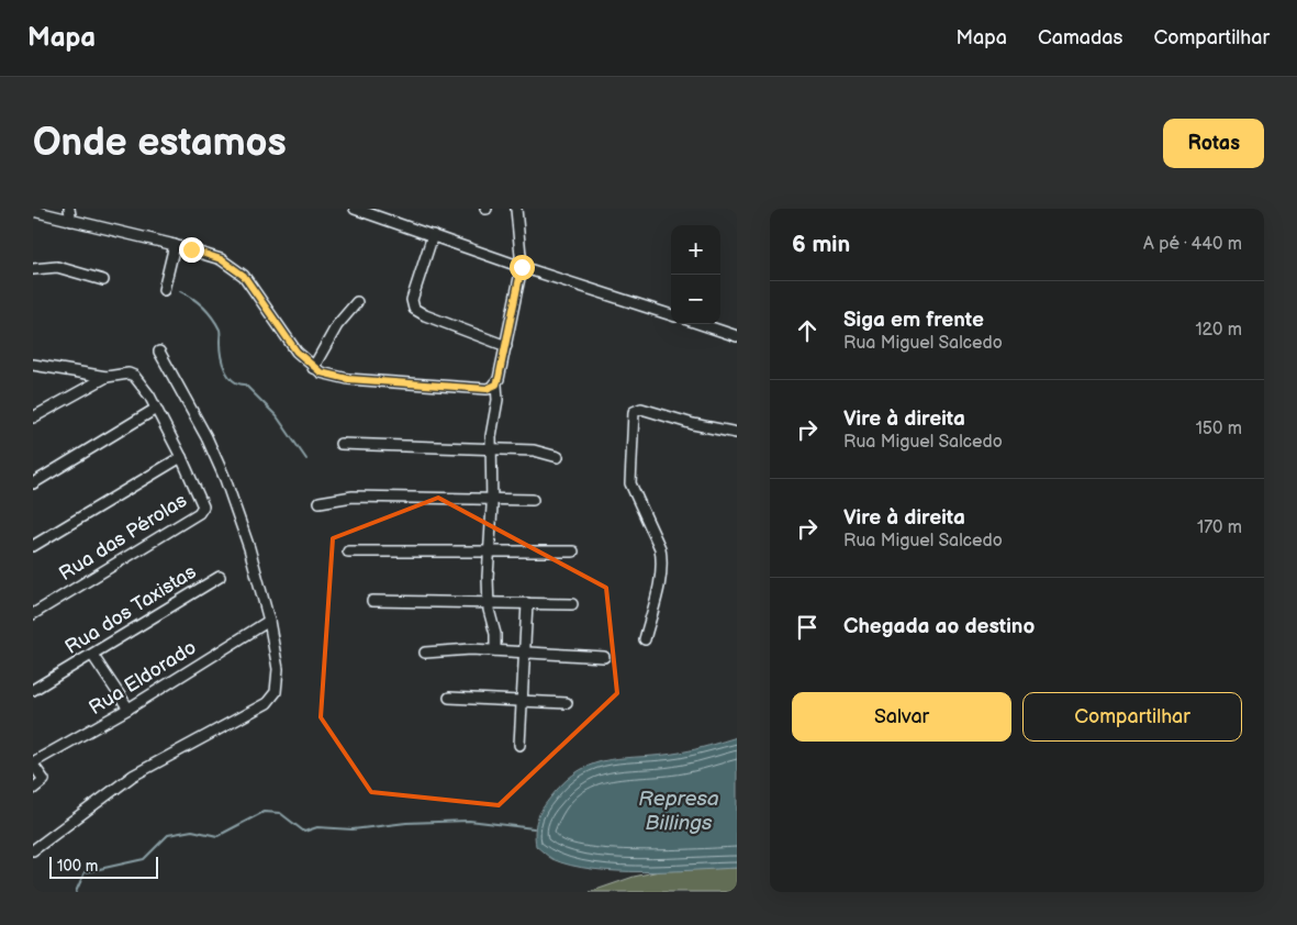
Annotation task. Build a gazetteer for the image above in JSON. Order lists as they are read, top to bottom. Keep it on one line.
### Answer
{"streets":{"street":["Rua das Pérolas","Rua dos Taxistas","Rua Eldorado"]},"water":["Represa Billings"],"scale_bar":"100 m","page":{"header":"Mapa","nav":["Mapa","Camadas","Compartilhar"],"buttons":["Rotas",["Salvar","Compartilhar"]],"title":"Onde estamos","heading":["6 min","A pé · 440 m"],"map_buttons":["+","−"],"list":[["Siga em frente","Rua Miguel Salcedo","120 m"],["Vire à direita","Rua Miguel Salcedo","150 m"],["Vire à direita","Rua Miguel Salcedo","170 m"],"Chegada ao destino"],"scale":"100 m"}}
